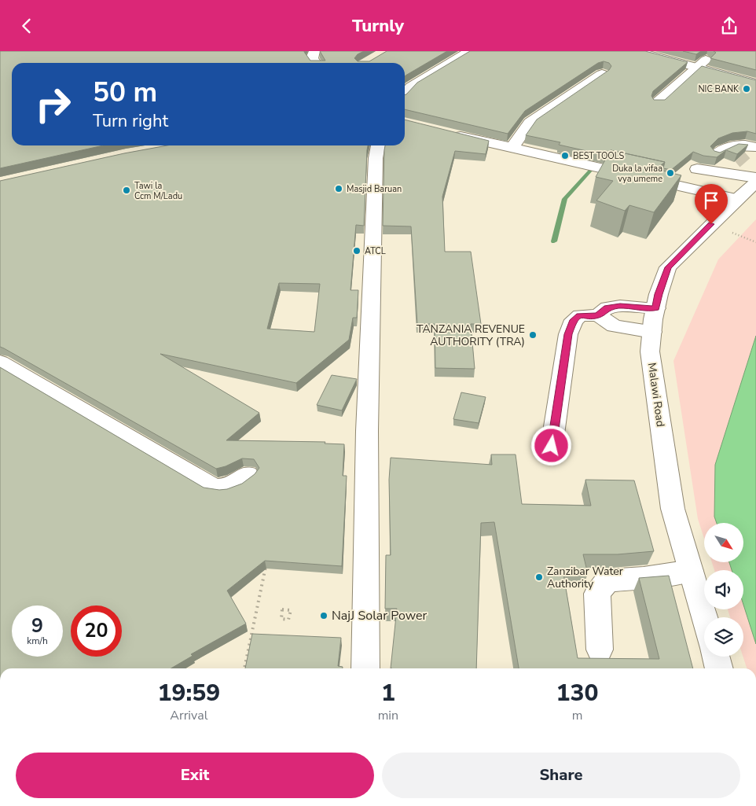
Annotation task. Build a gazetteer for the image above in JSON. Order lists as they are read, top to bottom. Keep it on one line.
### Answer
{"streets":{"street":["Malawi Road"]},"places":["NIC BANK","BEST TOOLS","Duka la vifaa vya umeme","Masjid Baruan","Tawi la Ccm M/Ladu","ATCL","TANZANIA REVENUE AUTHORITY (TRA)","Zanzibar Water Authority","NajJ Solar Power"],"north":"bottom right","page":{"header":"Turnly","turn":["50 m","Turn right"],"speed":"9 km/h","limit":"20","eta":["19:59","Arrival","1","min","130","m"],"buttons":["Exit","Share"]}}
